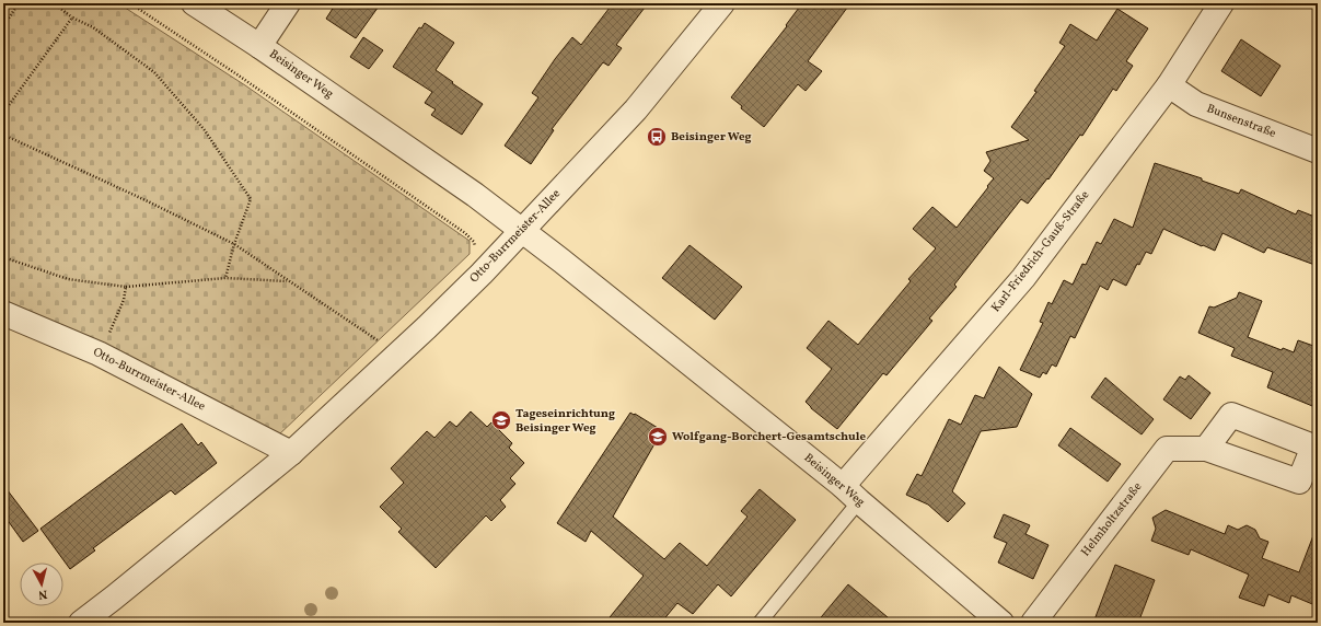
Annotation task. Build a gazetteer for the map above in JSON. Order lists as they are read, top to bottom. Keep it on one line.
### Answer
{"streets":{"street":["Beisinger Weg","Bunsenstraße","Otto-Burrmeister-Allee","Karl-Friedrich-Gauß-Straße","Helmholtzstraße"]},"crossings":[["Beisinger Weg","Otto-Burrmeister-Allee"],["Beisinger Weg","Karl-Friedrich-Gauß-Straße"],["Bunsenstraße","Karl-Friedrich-Gauß-Straße"]],"places":{"bus stop":["Beisinger Weg"],"school or university":["Tageseinrichtung Beisinger Weg","Wolfgang-Borchert-Gesamtschule"]},"north":"bottom"}
